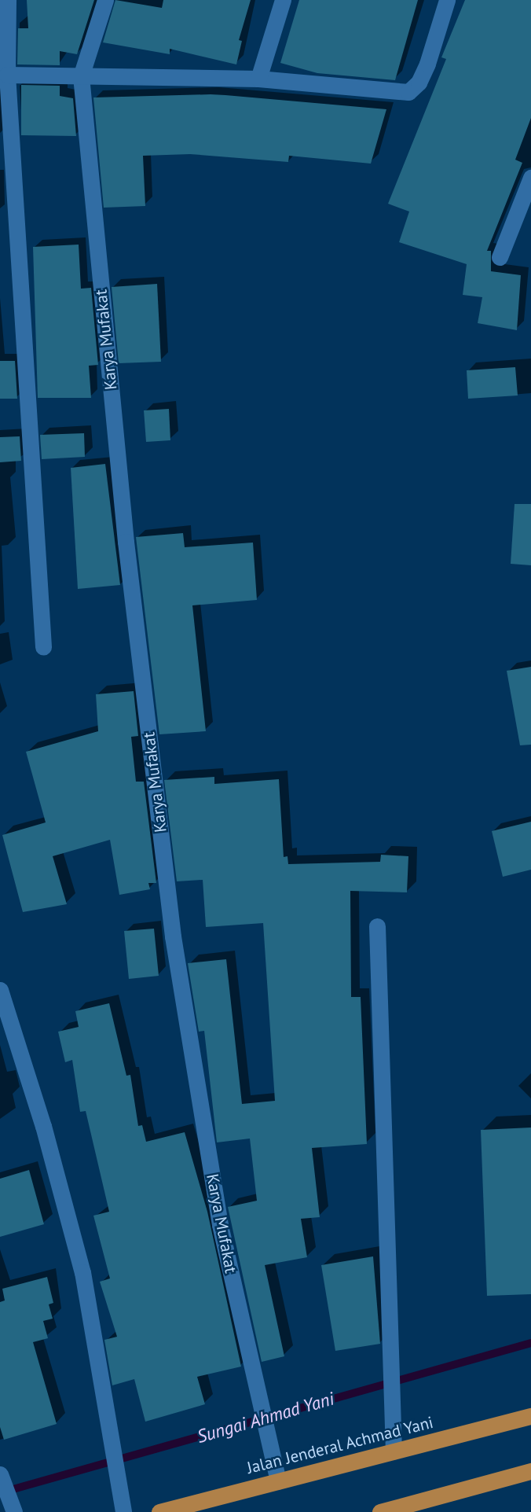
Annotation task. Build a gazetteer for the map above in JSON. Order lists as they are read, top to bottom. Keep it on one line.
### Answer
{"streets":{"highway":["Jalan Jenderal Achmad Yani"],"street":["Karya Mufakat"]},"crossings":[["Karya Mufakat","Jalan Jenderal Achmad Yani"]],"water":["Sungai Ahmad Yani"]}
